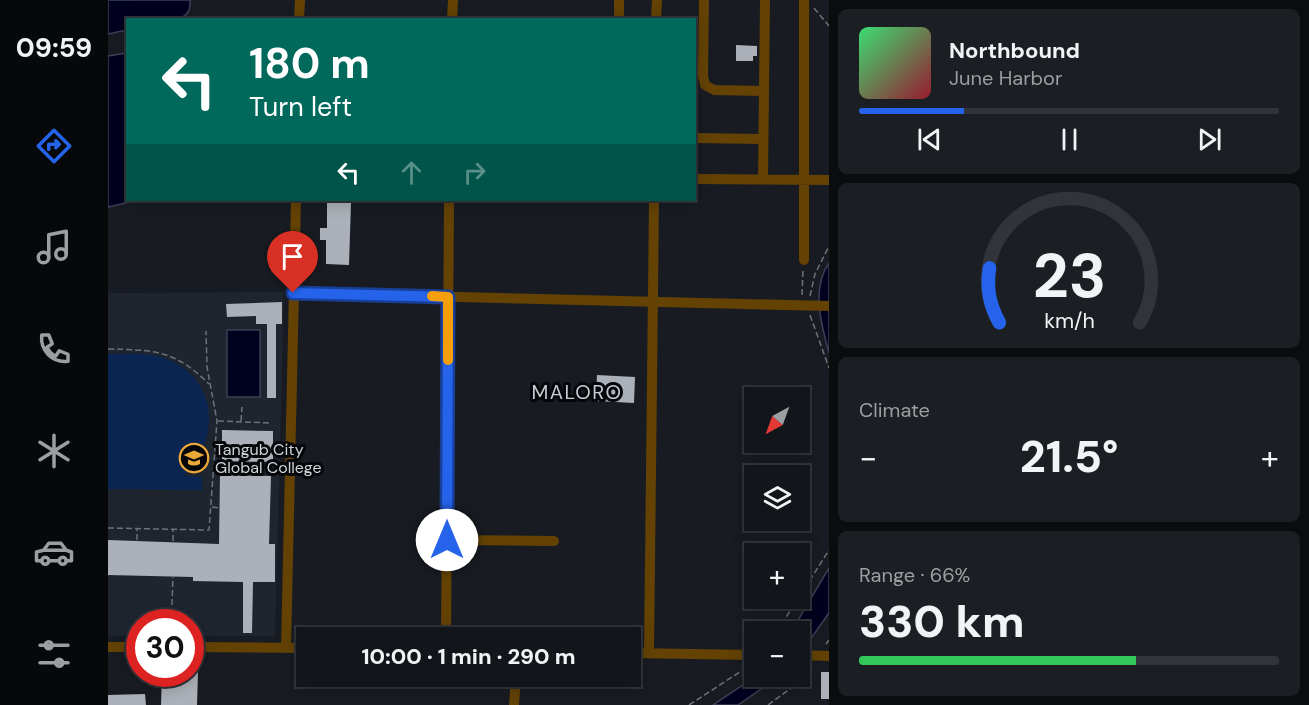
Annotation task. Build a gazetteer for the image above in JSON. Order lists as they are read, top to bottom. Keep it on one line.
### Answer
{"districts":["MALORO"],"places":{"school or university":["Tangub City Global College"]},"north":"bottom left","page":{"tabs":"09:59","turn":["180 m","Turn left"],"song":["Northbound","June Harbor"],"tile":["Climate",["Range · 66%","330 km"]],"map_buttons":["+","−"],"heat":["−","21.5°","+"],"limit":"30","trip":"10:00 · 1 min · 290 m","gauge":["23","km/h"]}}
